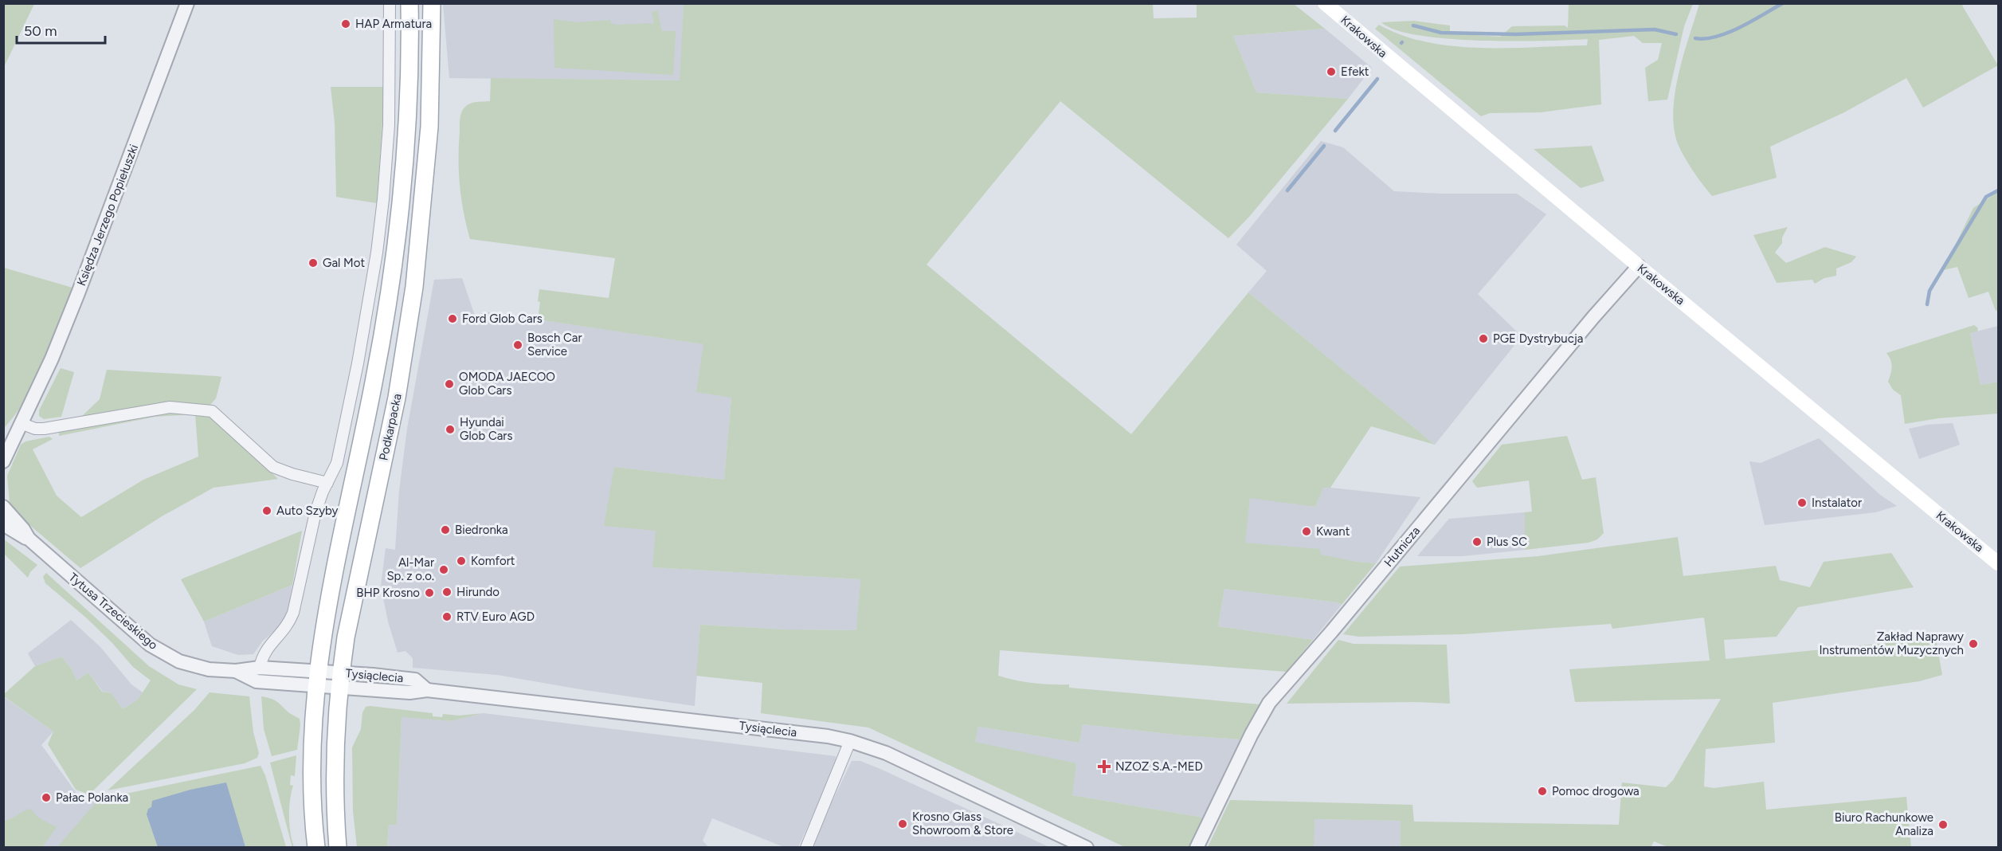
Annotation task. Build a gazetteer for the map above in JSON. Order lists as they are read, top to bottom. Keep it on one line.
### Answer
{"streets":{"main road":["Krakowska","Podkarpacka"],"street":["Księdza Jerzego Popiełuszki","Hutnicza","Tytusa Trzecieskiego","Tysiąclecia"]},"crossings":[["Krakowska","Hutnicza"],["Podkarpacka","Tytusa Trzecieskiego"],["Podkarpacka","Tysiąclecia"],["Tytusa Trzecieskiego","Tysiąclecia"]],"places":{"other":["HAP Armatura","Efekt","Gal Mot","Ford Glob Cars","PGE Dystrybucja","Bosch Car Service","OMODA JAECOO Glob Cars","Hyundai Glob Cars","Instalator","Auto Szyby","Biedronka","Kwant","Plus SC","Komfort","Al-Mar Sp. z o.o.","Hirundo","BHP Krosno","RTV Euro AGD","Zakład Naprawy Instrumentów Muzycznych","Pomoc drogowa","Pałac Polanka","Krosno Glass Showroom & Store","Biuro Rachunkowe Analiza"],"health":["NZOZ S.A.-MED"]},"scale_bar":"50 m"}
